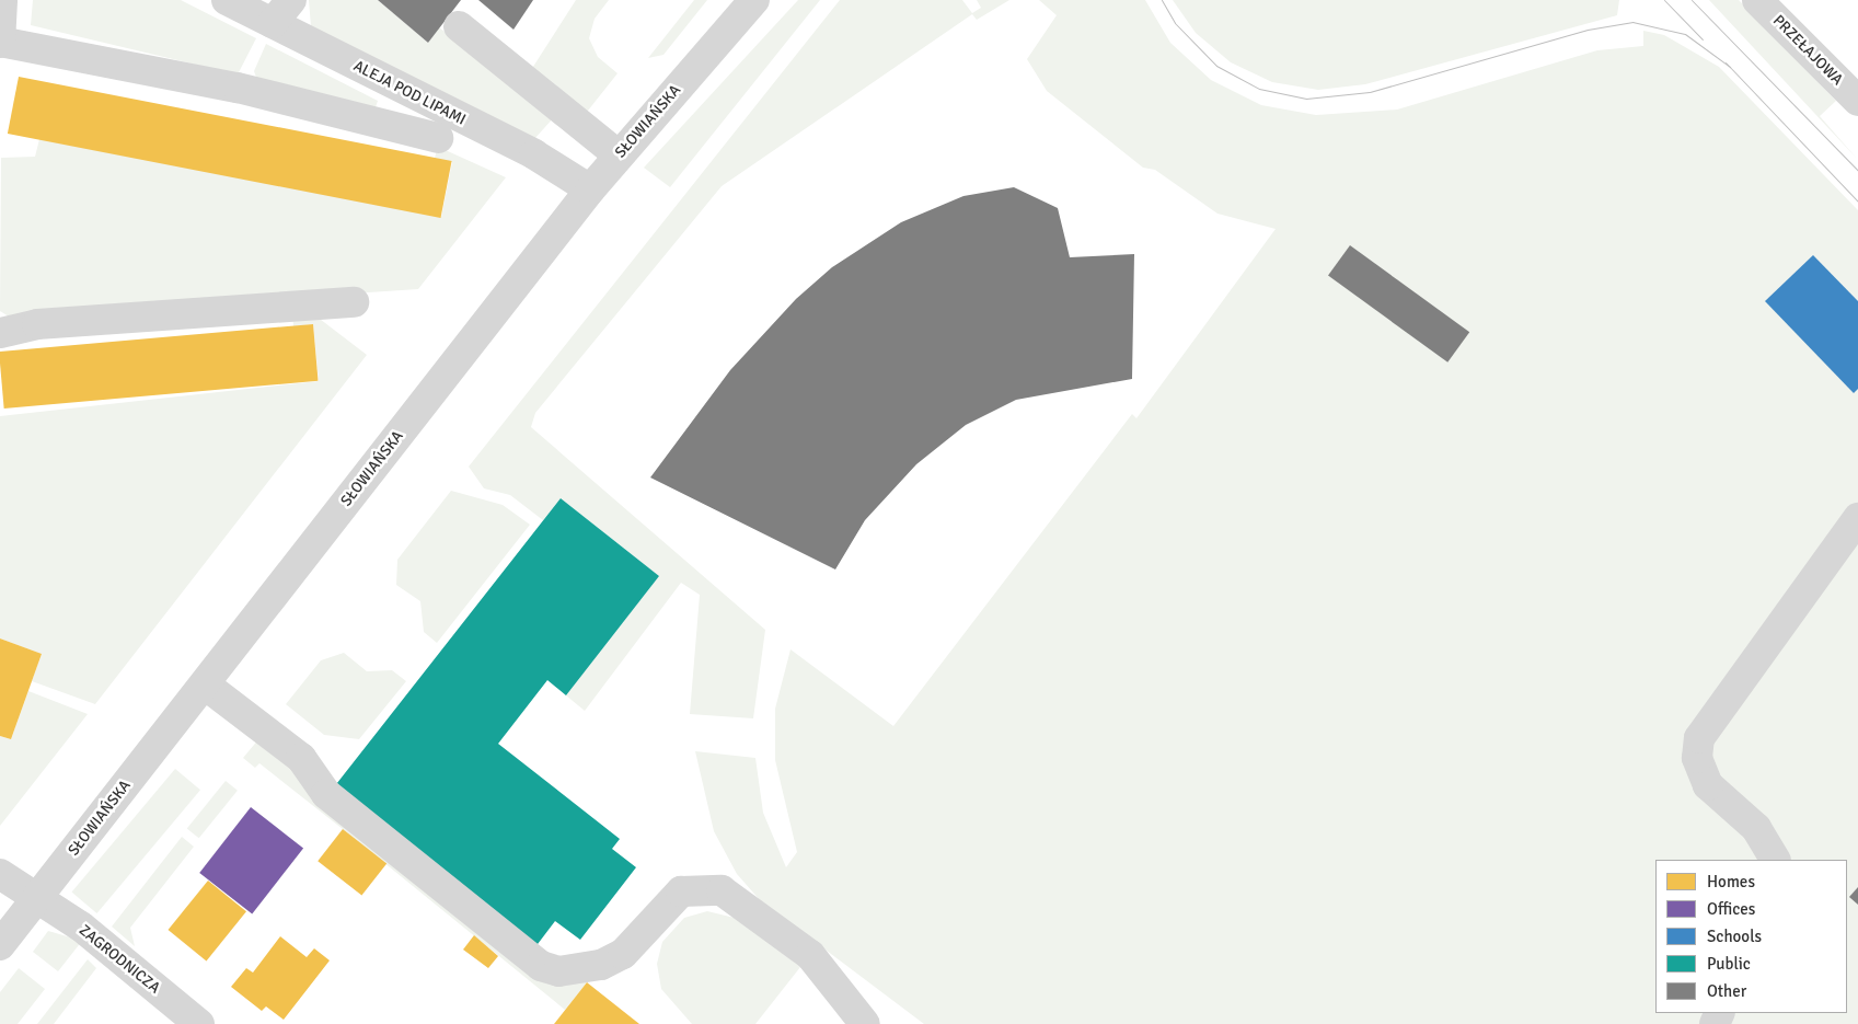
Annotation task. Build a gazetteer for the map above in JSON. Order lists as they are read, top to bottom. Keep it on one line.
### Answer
{"streets":{"street":["PRZEŁAJOWA","ALEJA POD LIPAMI","SŁOWIAŃSKA","ZAGRODNICZA"]},"crossings":[["ALEJA POD LIPAMI","SŁOWIAŃSKA"],["SŁOWIAŃSKA","ZAGRODNICZA"]],"legend":["Homes","Offices","Schools","Public","Other"]}
